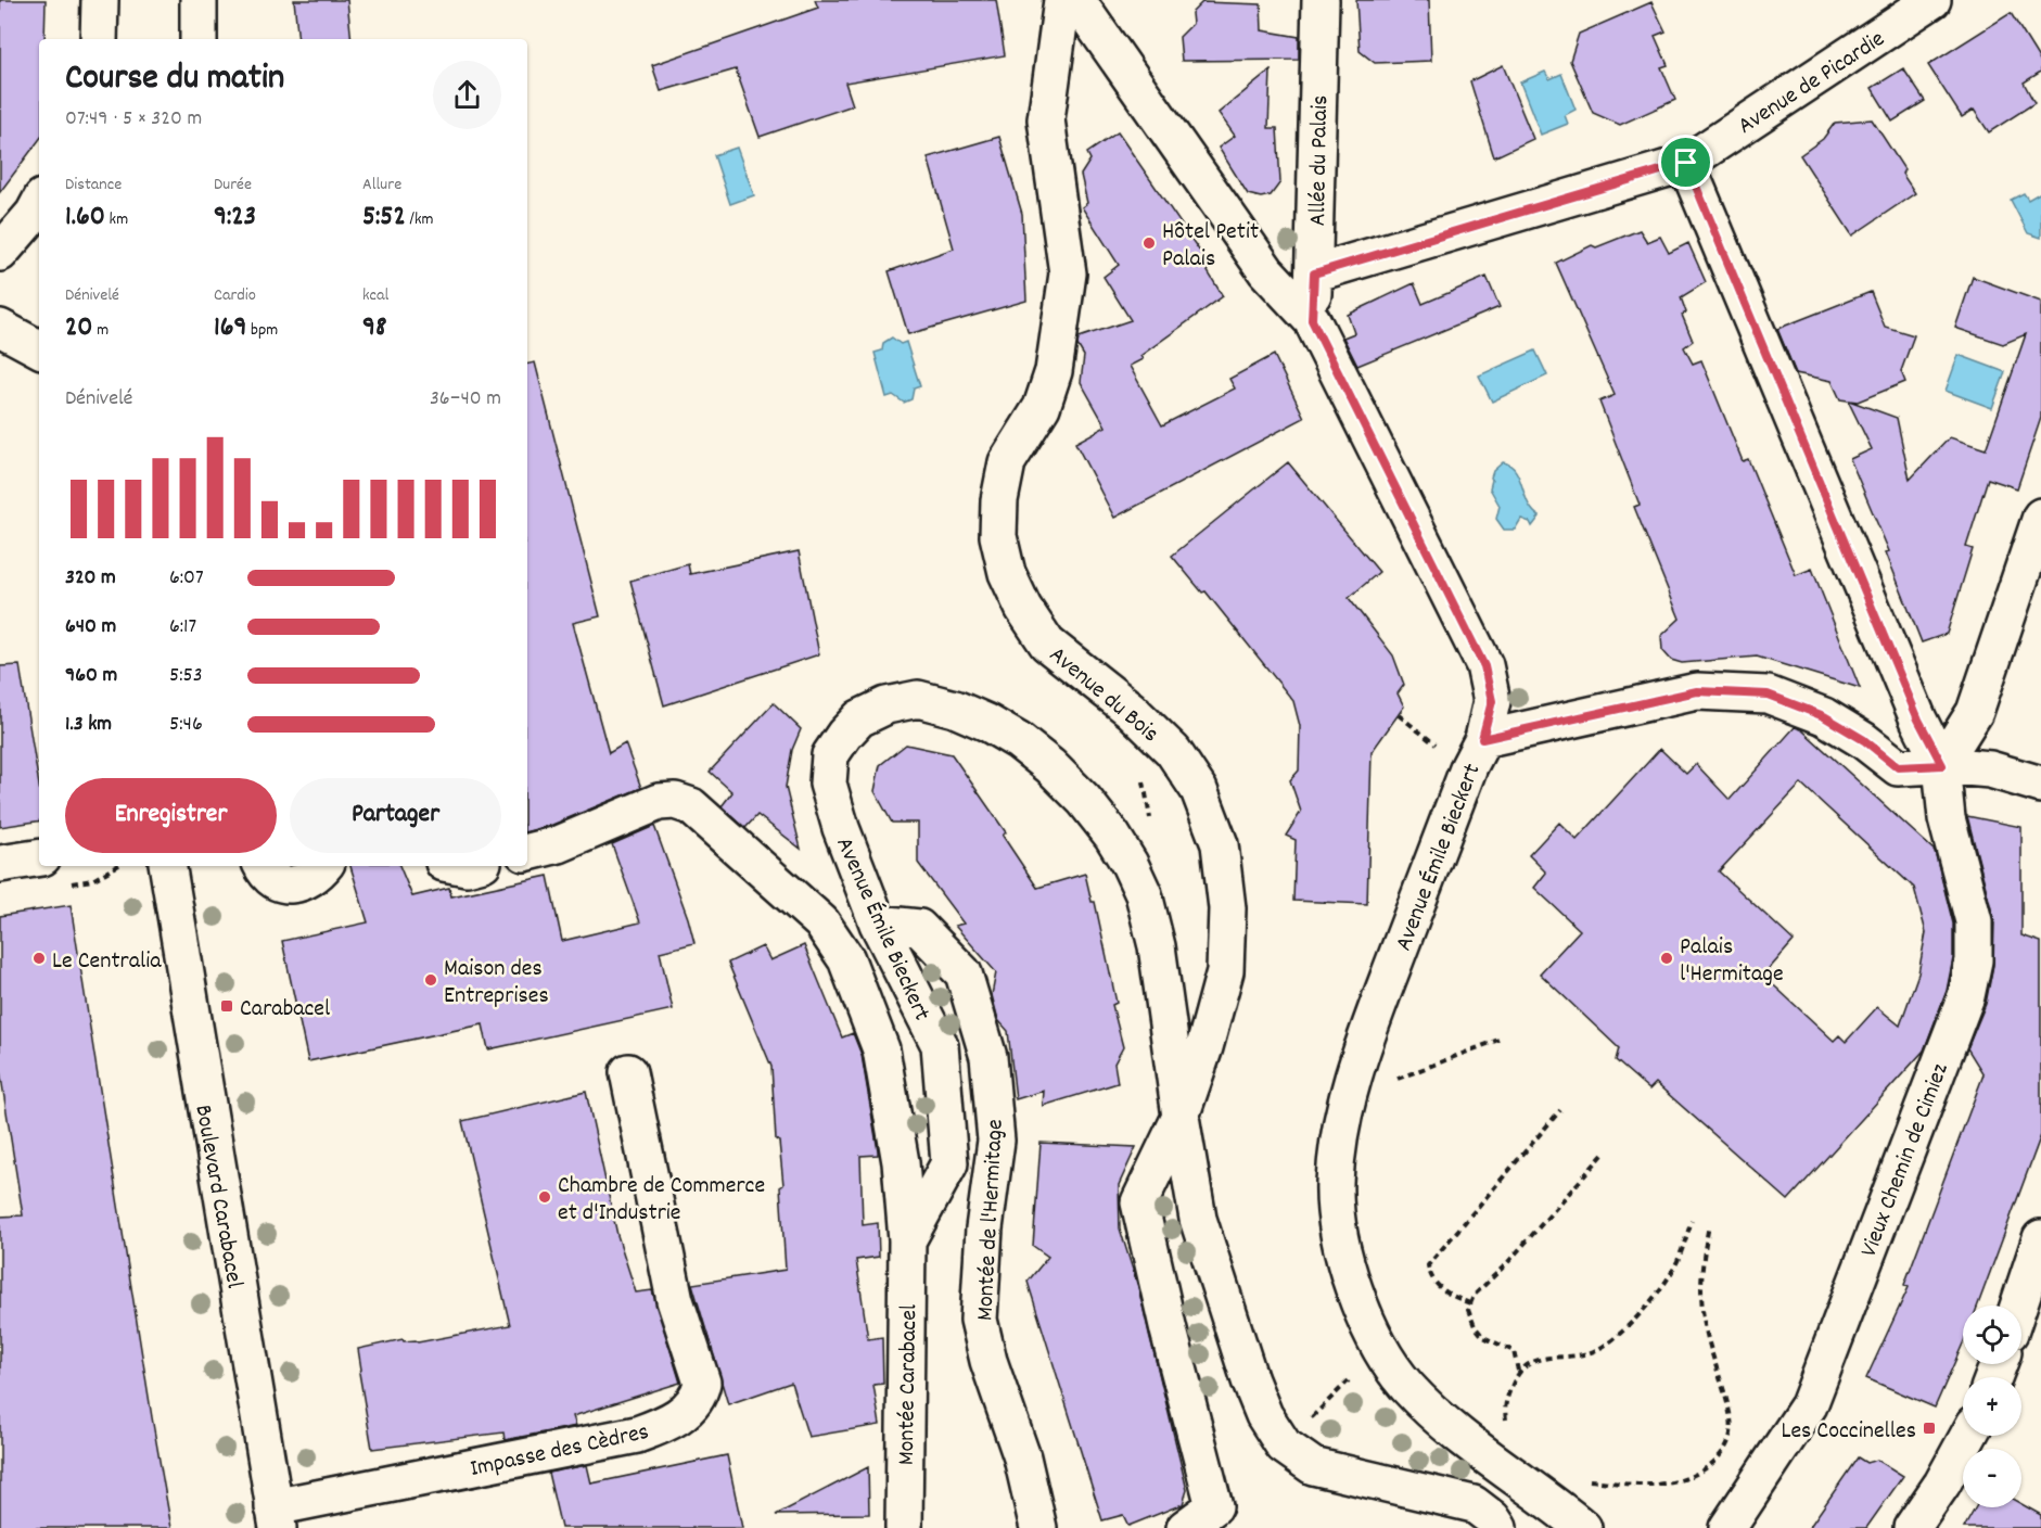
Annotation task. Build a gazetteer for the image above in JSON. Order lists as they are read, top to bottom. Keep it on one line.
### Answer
{"streets":{"street":["Avenue de Picardie","Allée du Palais","Avenue du Bois","Avenue Émile Bieckert","Vieux Chemin de Cimiez","Boulevard Carabacel","Montée de l'Hermitage","Montée Carabacel","Impasse des Cèdres"]},"crossings":[["Avenue de Picardie","Allée du Palais"],["Allée du Palais","Avenue Émile Bieckert"],["Avenue du Bois","Avenue Émile Bieckert"],["Avenue Émile Bieckert","Montée de l'Hermitage"],["Avenue Émile Bieckert","Montée Carabacel"],["Boulevard Carabacel","Impasse des Cèdres"]],"places":{"other":["Hôtel Petit Palais","Le Centralia","Palais l'Hermitage","Maison des Entreprises","Chambre de Commerce et d'Industrie"],"transit":["Carabacel","Les Coccinelles"]},"page":{"heading":["Course du matin","07:49 · 5 × 320 m"],"stats":[["Distance","1.60 km"],["Durée","9:23"],["Allure","5:52 /km"],["Dénivelé","20 m"],["Cardio","169 bpm"],["kcal","98"]],"chart":["Dénivelé","36–40 m"],"list":[{"name":"320 m","note":"6:07"},{"name":"640 m","note":"6:17"},{"name":"960 m","note":"5:53"},{"name":"1.3 km","note":"5:46"}],"buttons":["Enregistrer","Partager"],"map_buttons":["+","−"]}}
